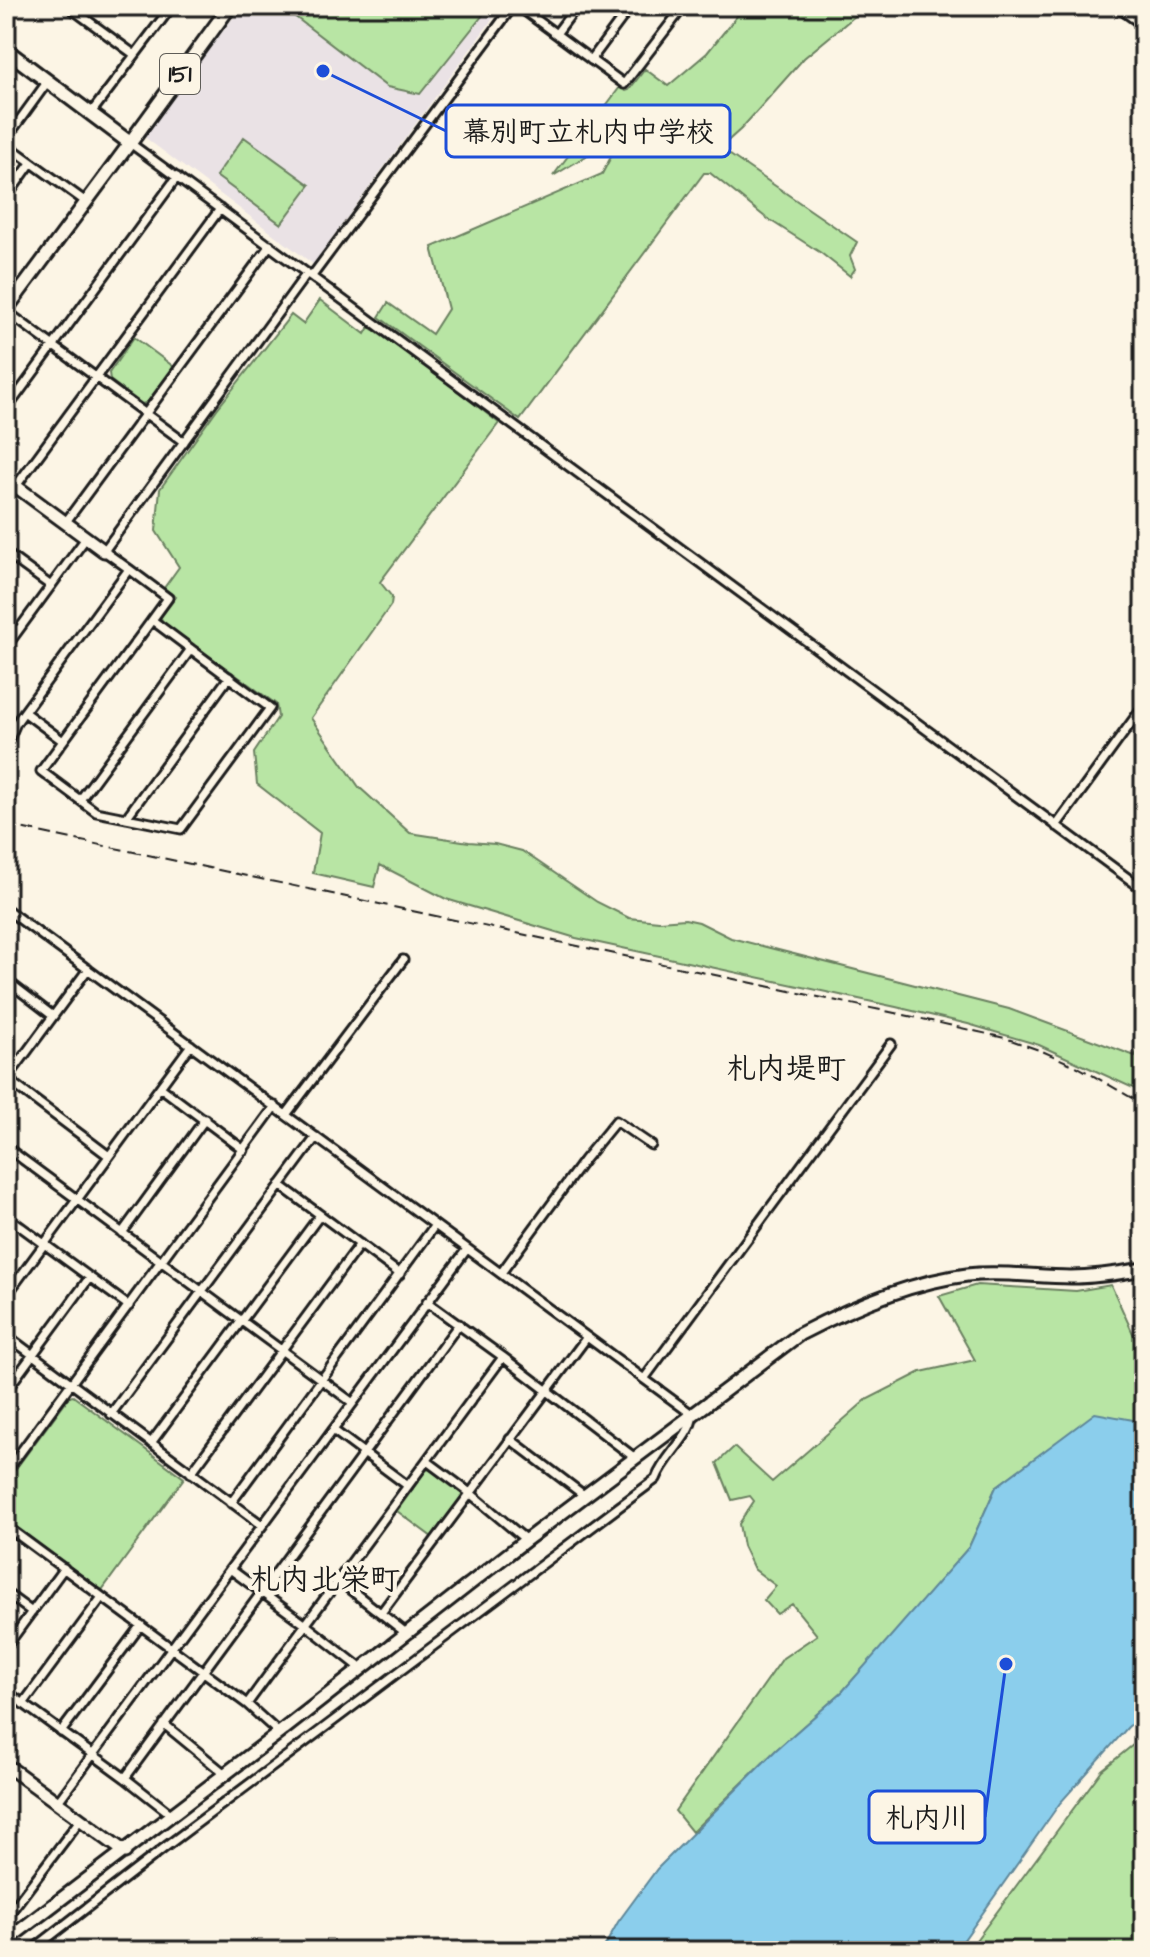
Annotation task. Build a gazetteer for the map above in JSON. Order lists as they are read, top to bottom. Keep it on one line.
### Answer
{"streets":{"main road":["151"]},"districts":["札内堤町","札内北栄町"],"places":["幕別町立札内中学校","札内川"]}
